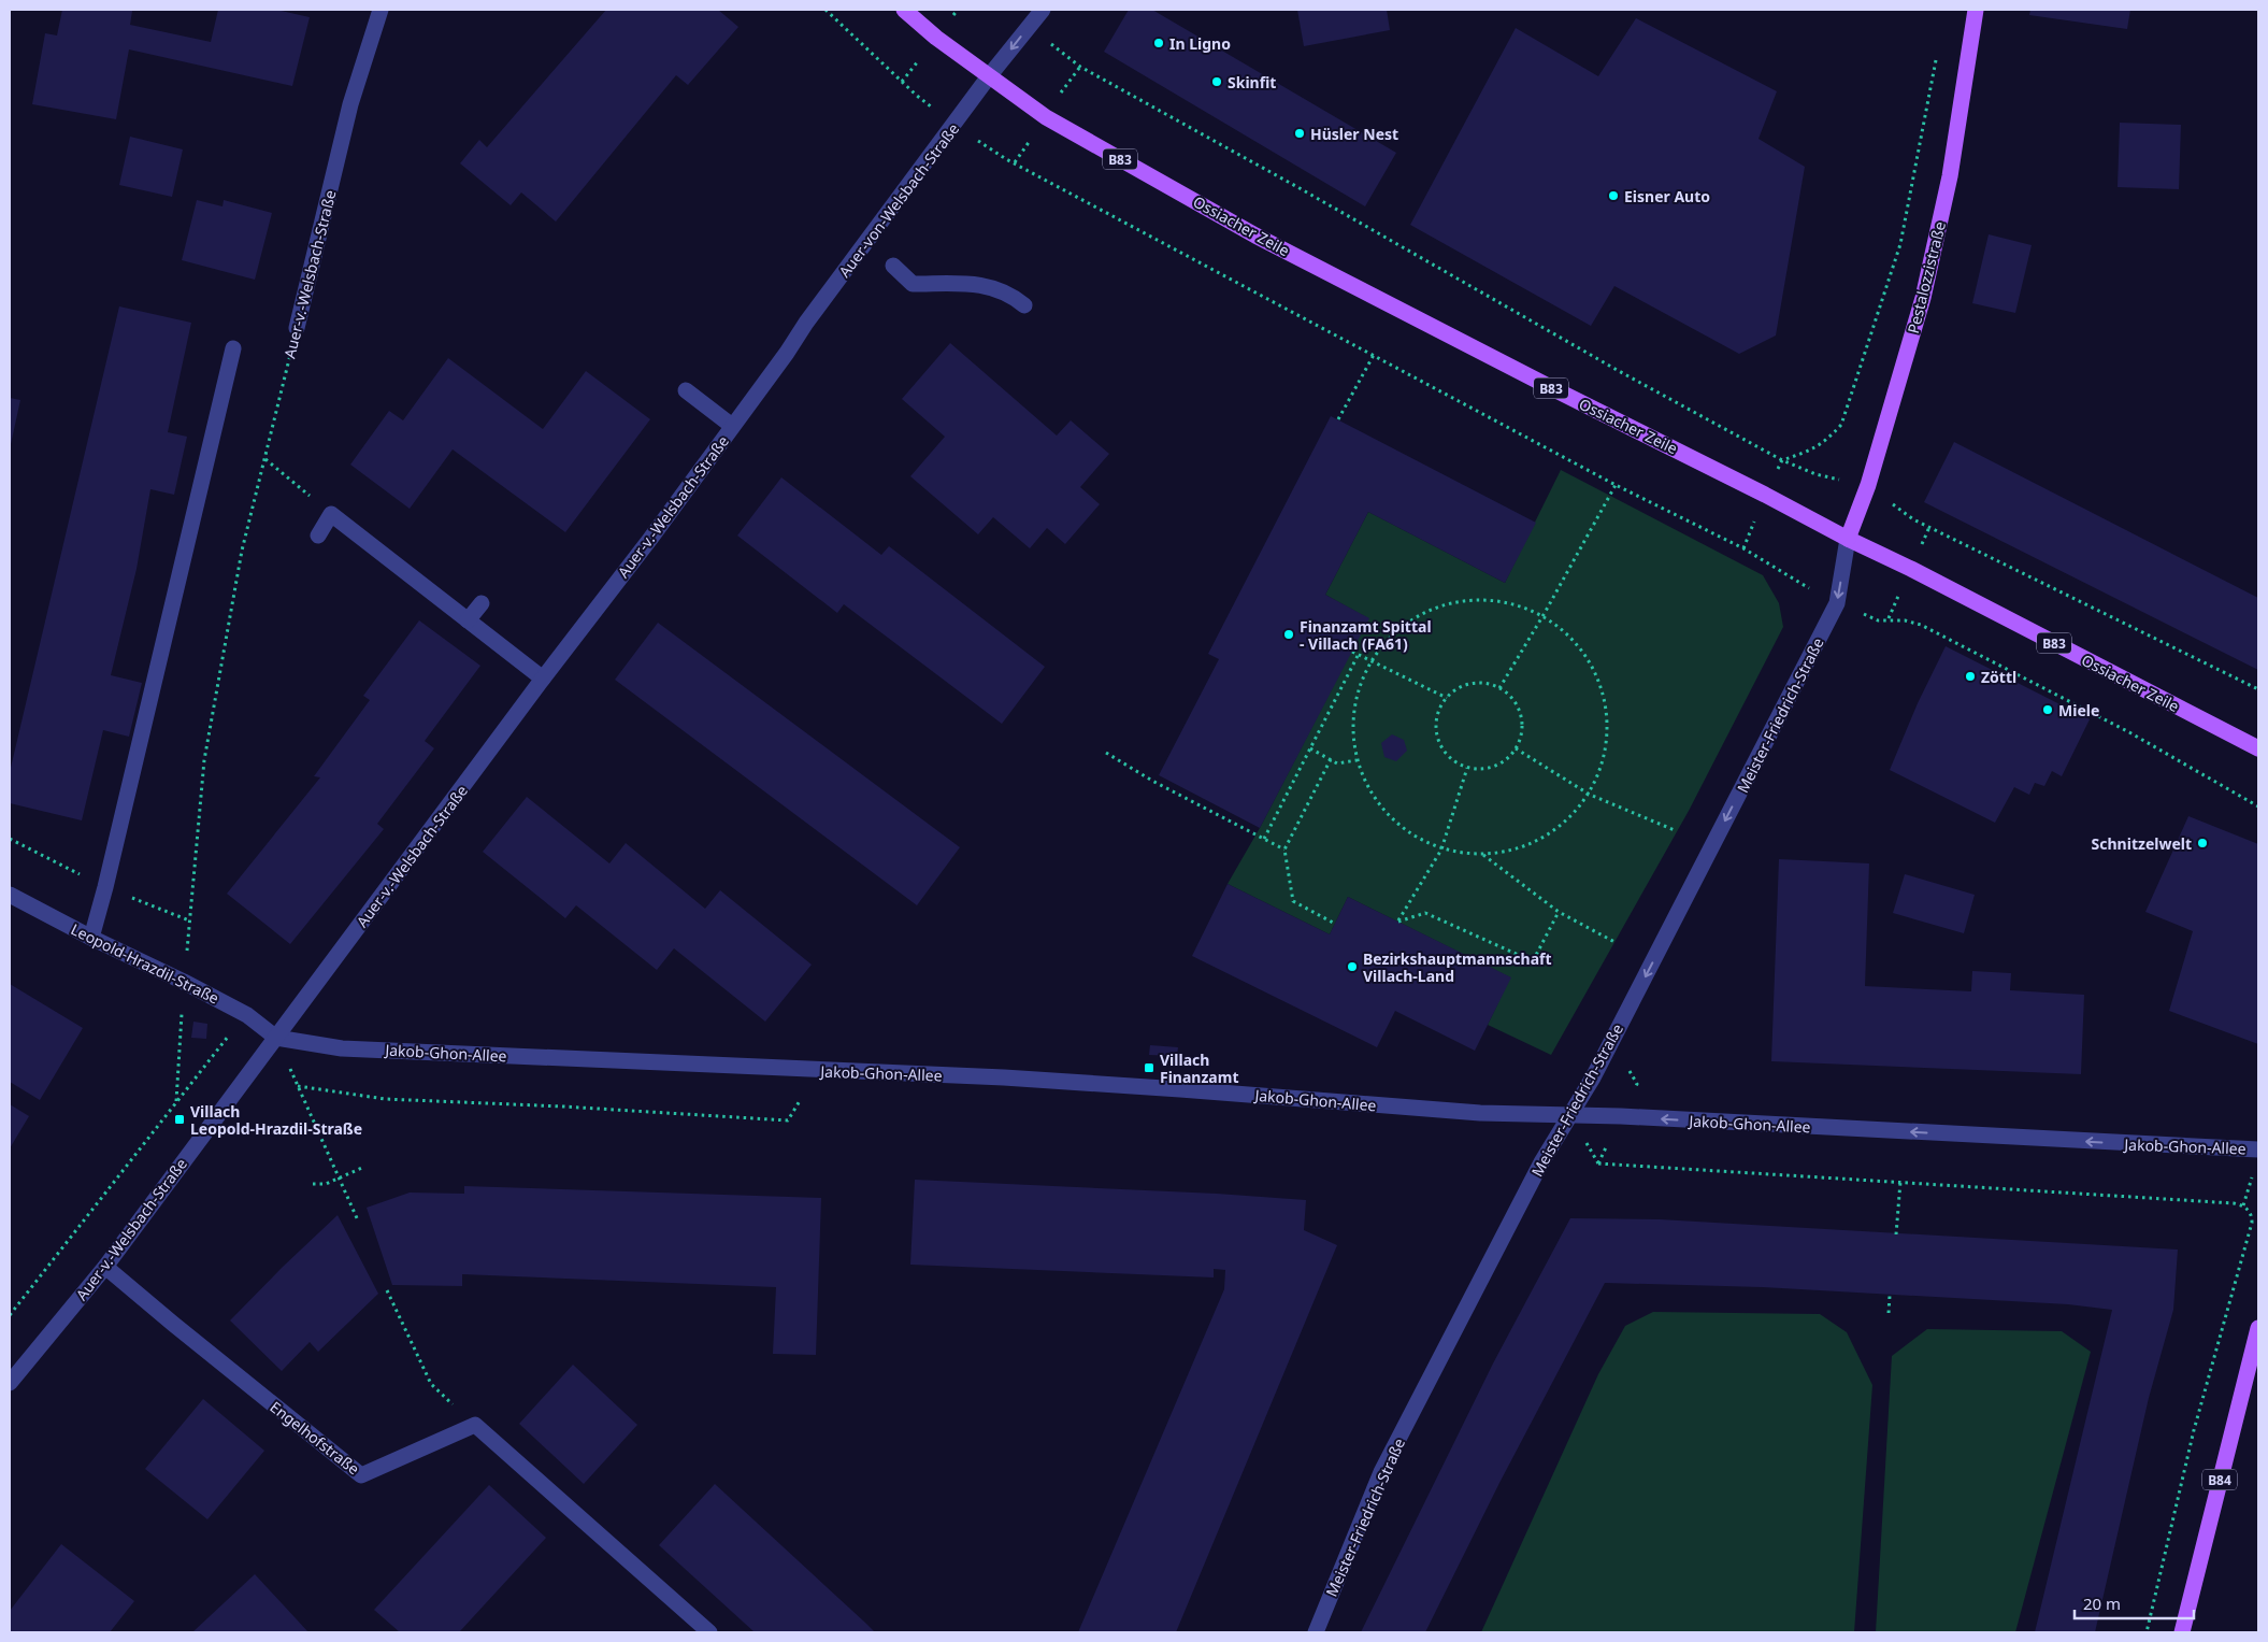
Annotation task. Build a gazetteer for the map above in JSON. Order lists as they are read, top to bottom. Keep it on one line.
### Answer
{"streets":{"main road":["B83","Ossiacher Zeile","Pestalozzistraße","B84"],"street":["Auer-von-Welsbach-Straße","Auer-v.-Welsbach-Straße","Meister-Friedrich-Straße","Leopold-Hrazdil-Straße","Jakob-Ghon-Allee","Engelhofstraße"]},"crossings":[["Auer-von-Welsbach-Straße","Ossiacher Zeile"],["Auer-von-Welsbach-Straße","Auer-v.-Welsbach-Straße"],["Ossiacher Zeile","Pestalozzistraße"],["Ossiacher Zeile","Meister-Friedrich-Straße"],["Auer-v.-Welsbach-Straße","Leopold-Hrazdil-Straße"],["Auer-v.-Welsbach-Straße","Jakob-Ghon-Allee"],["Auer-v.-Welsbach-Straße","Engelhofstraße"],["Pestalozzistraße","Meister-Friedrich-Straße"],["Meister-Friedrich-Straße","Jakob-Ghon-Allee"],["Leopold-Hrazdil-Straße","Jakob-Ghon-Allee"]],"one_way":["Meister-Friedrich-Straße"],"places":{"other":["In Ligno","Skinfit","Hüsler Nest","Eisner Auto","Finanzamt Spittal - Villach (FA61)","Zöttl","Miele","Schnitzelwelt","Bezirkshauptmannschaft Villach-Land"],"transit":["Villach Finanzamt","Villach Leopold-Hrazdil-Straße"]},"scale_bar":"20 m"}
